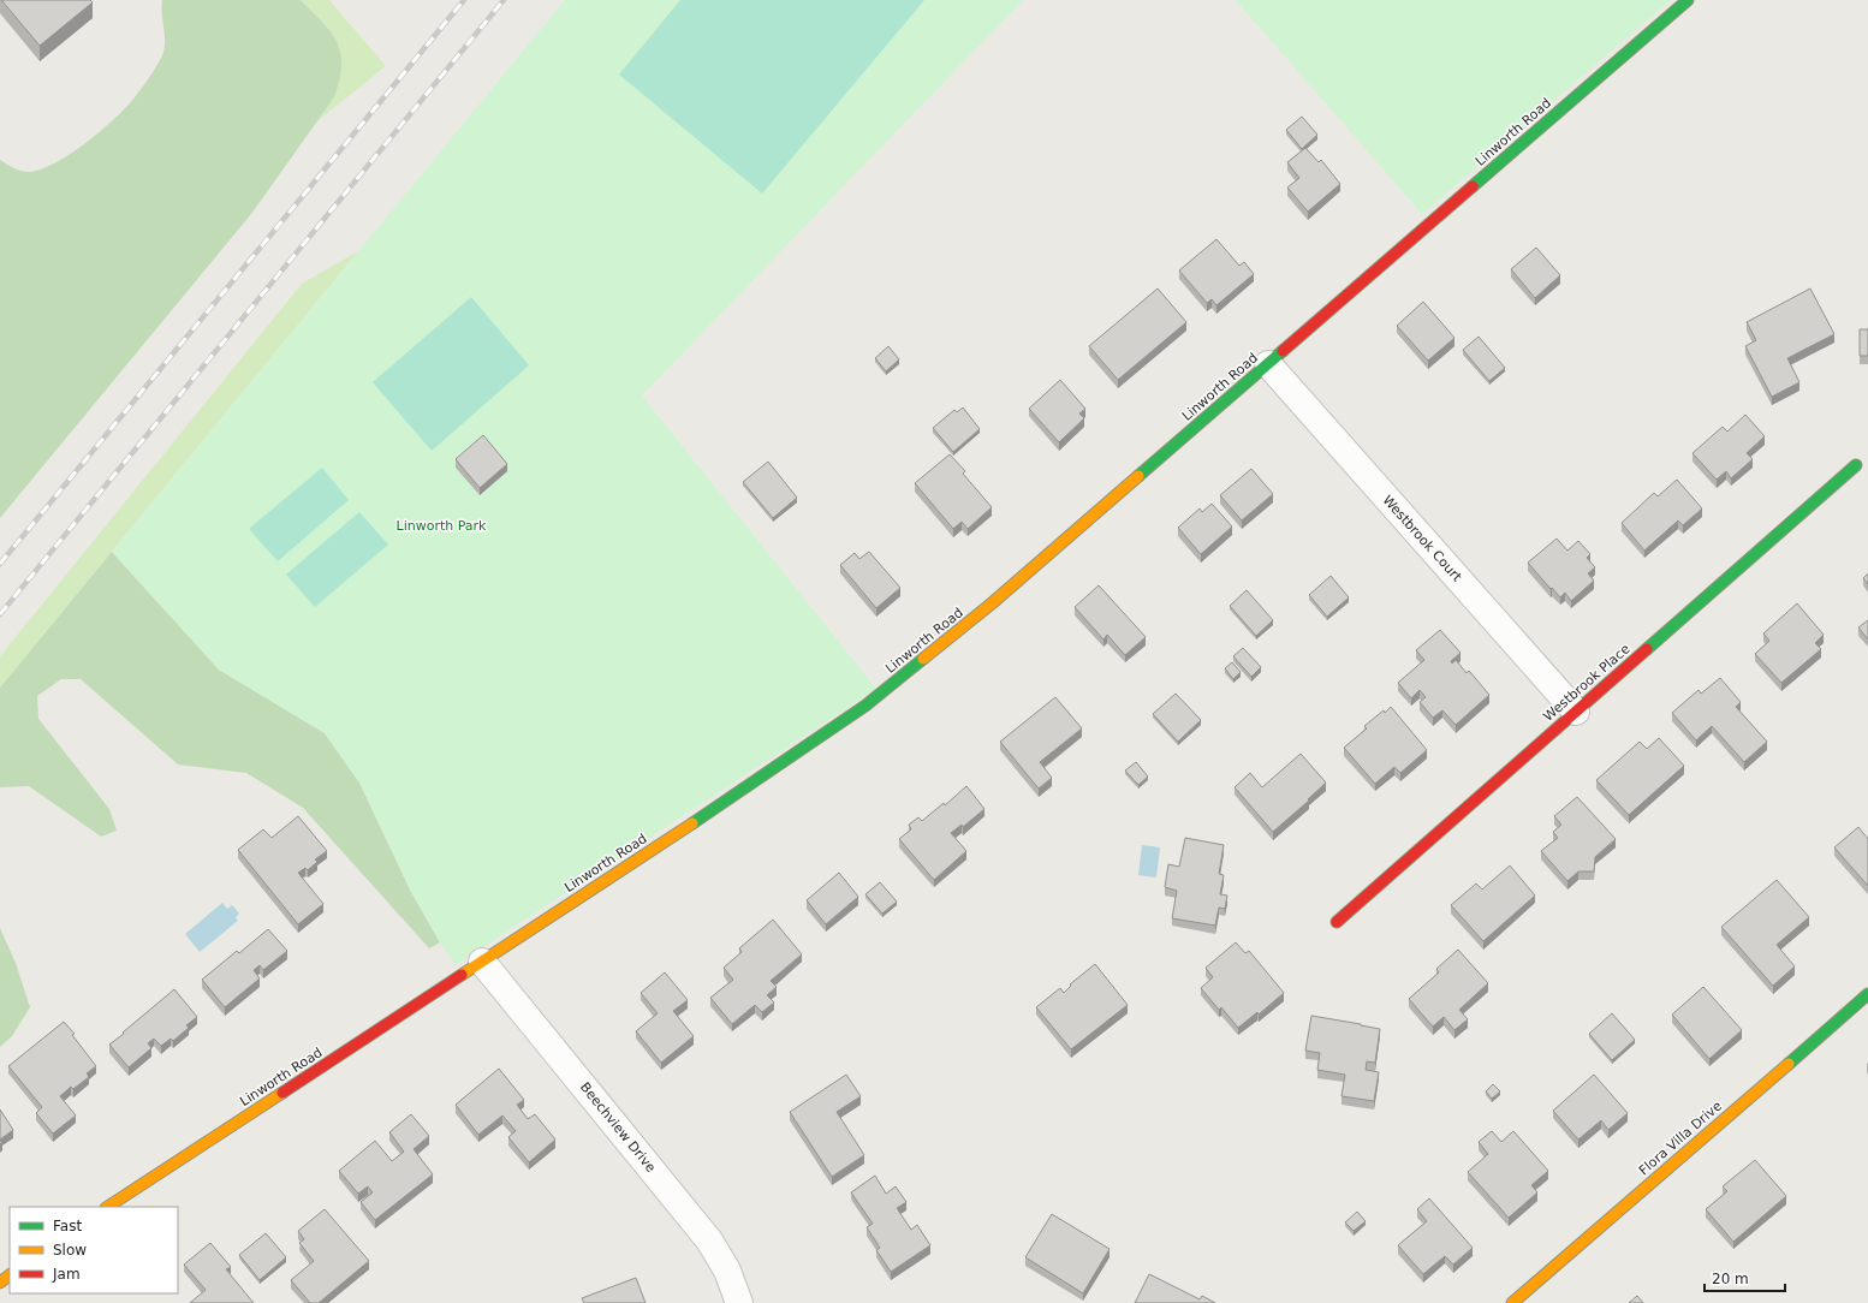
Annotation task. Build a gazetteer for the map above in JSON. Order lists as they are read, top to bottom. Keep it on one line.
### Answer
{"streets":{"main road":["Linworth Road","Westbrook Place","Flora Villa Drive"],"street":["Westbrook Court","Beechview Drive"]},"crossings":[["Linworth Road","Westbrook Court"],["Linworth Road","Beechview Drive"],["Westbrook Court","Westbrook Place"]],"parks":["Linworth Park"],"legend":["Fast","Slow","Jam"],"scale_bar":"20 m"}
